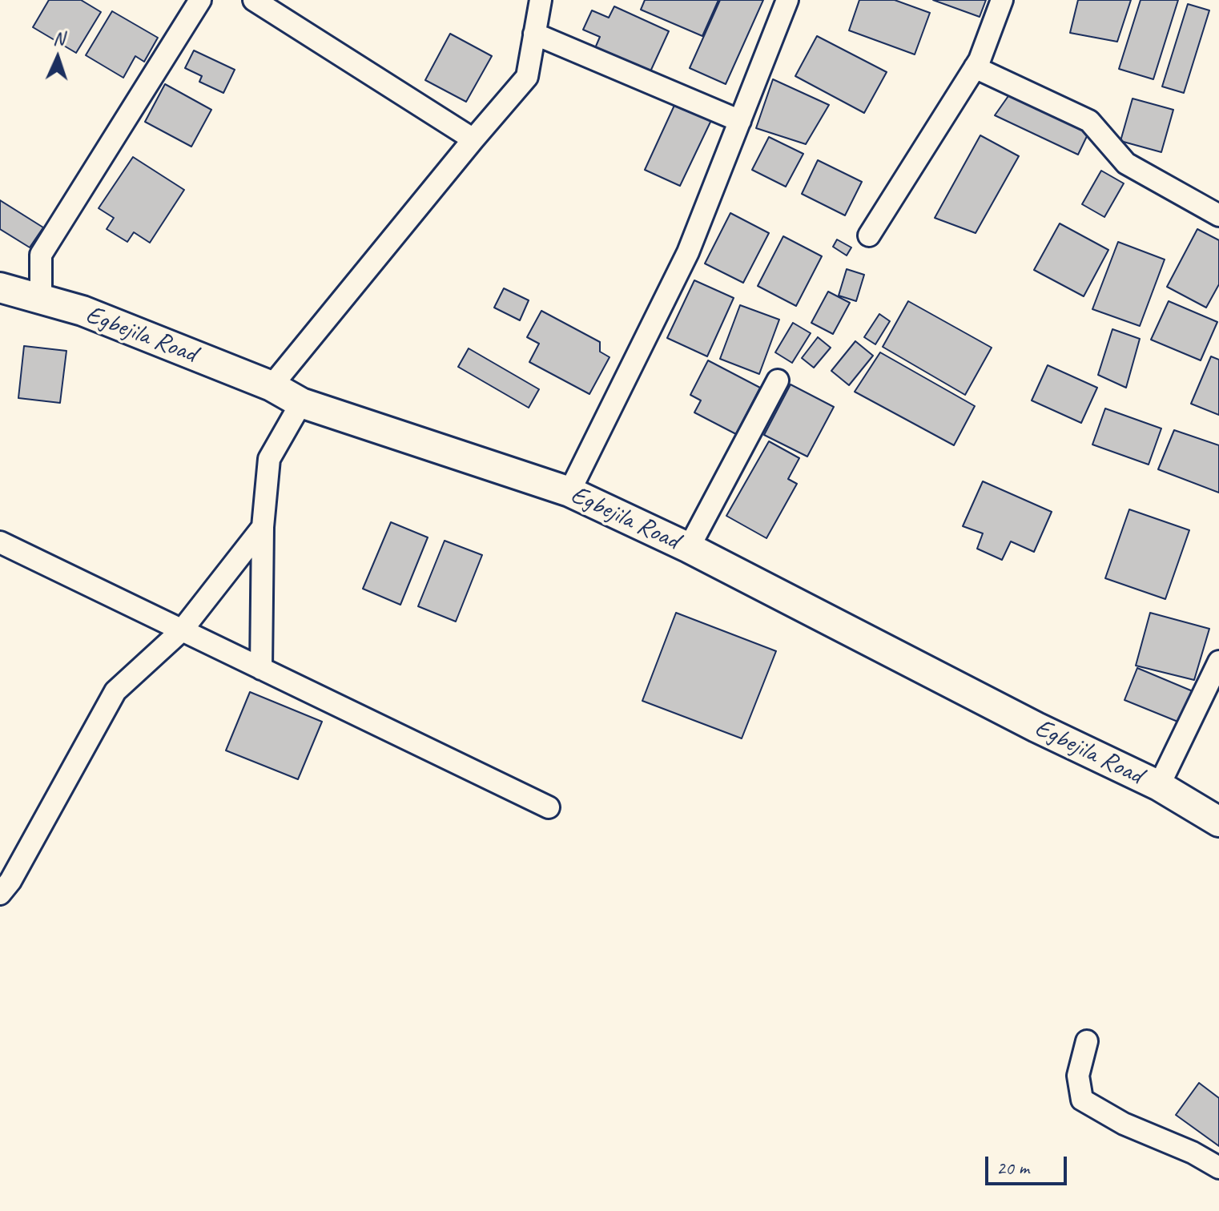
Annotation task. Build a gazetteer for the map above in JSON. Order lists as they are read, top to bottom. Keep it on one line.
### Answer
{"streets":{"street":["Egbejila Road"]},"scale_bar":"20 m","north":"top"}
